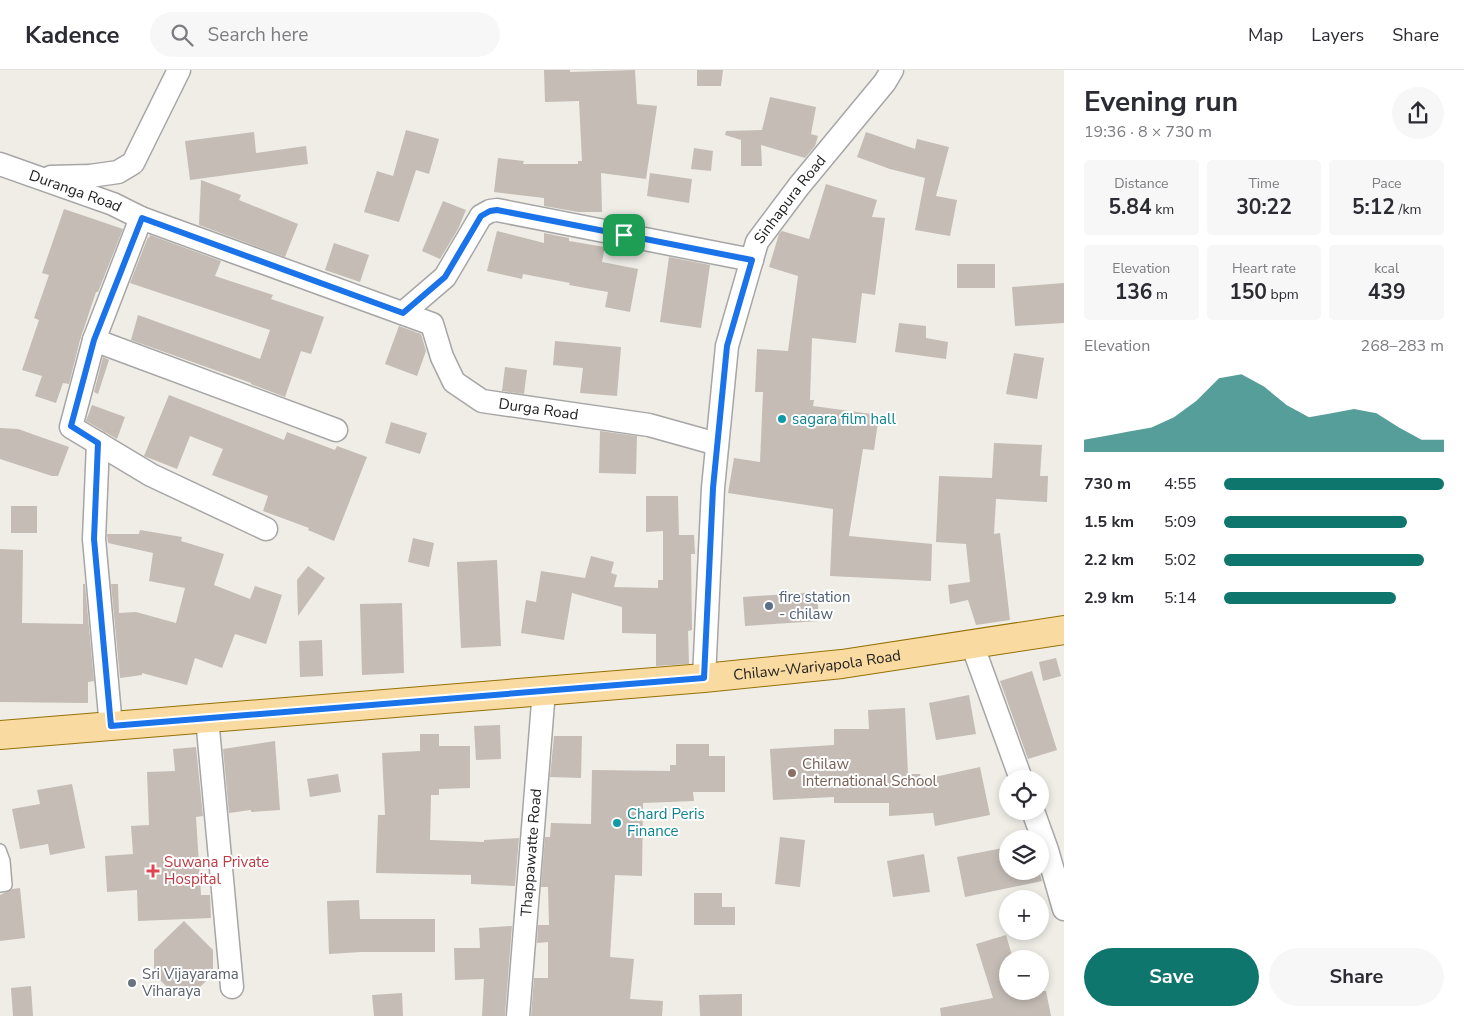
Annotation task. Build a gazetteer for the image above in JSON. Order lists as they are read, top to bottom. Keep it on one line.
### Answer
{"streets":{"main road":["Chilaw-Wariyapola Road"],"street":["Duranga Road","Sinhapura Road","Durga Road","Thappawatte Road"]},"crossings":[["Duranga Road","Durga Road"],["Sinhapura Road","Durga Road"],["Sinhapura Road","Chilaw-Wariyapola Road"],["Chilaw-Wariyapola Road","Thappawatte Road"]],"places":{"other":["sagara film hall","fire station - chilaw","Chilaw International School","Chard Peris Finance","Sri Vijayarama Viharaya"],"health":["Suwana Private Hospital"]},"page":{"header":"Kadence","search":"Search here","nav":["Map","Layers","Share"],"heading":["Evening run","19:36 · 8 × 730 m"],"stats":[["Distance","5.84 km"],["Time","30:22"],["Pace","5:12 /km"],["Elevation","136 m"],["Heart rate","150 bpm"],["kcal","439"]],"chart":["Elevation","268–283 m"],"list":[{"name":"730 m","note":"4:55"},{"name":"1.5 km","note":"5:09"},{"name":"2.2 km","note":"5:02"},{"name":"2.9 km","note":"5:14"}],"map_buttons":["+","−"],"buttons":["Save","Share"]}}
